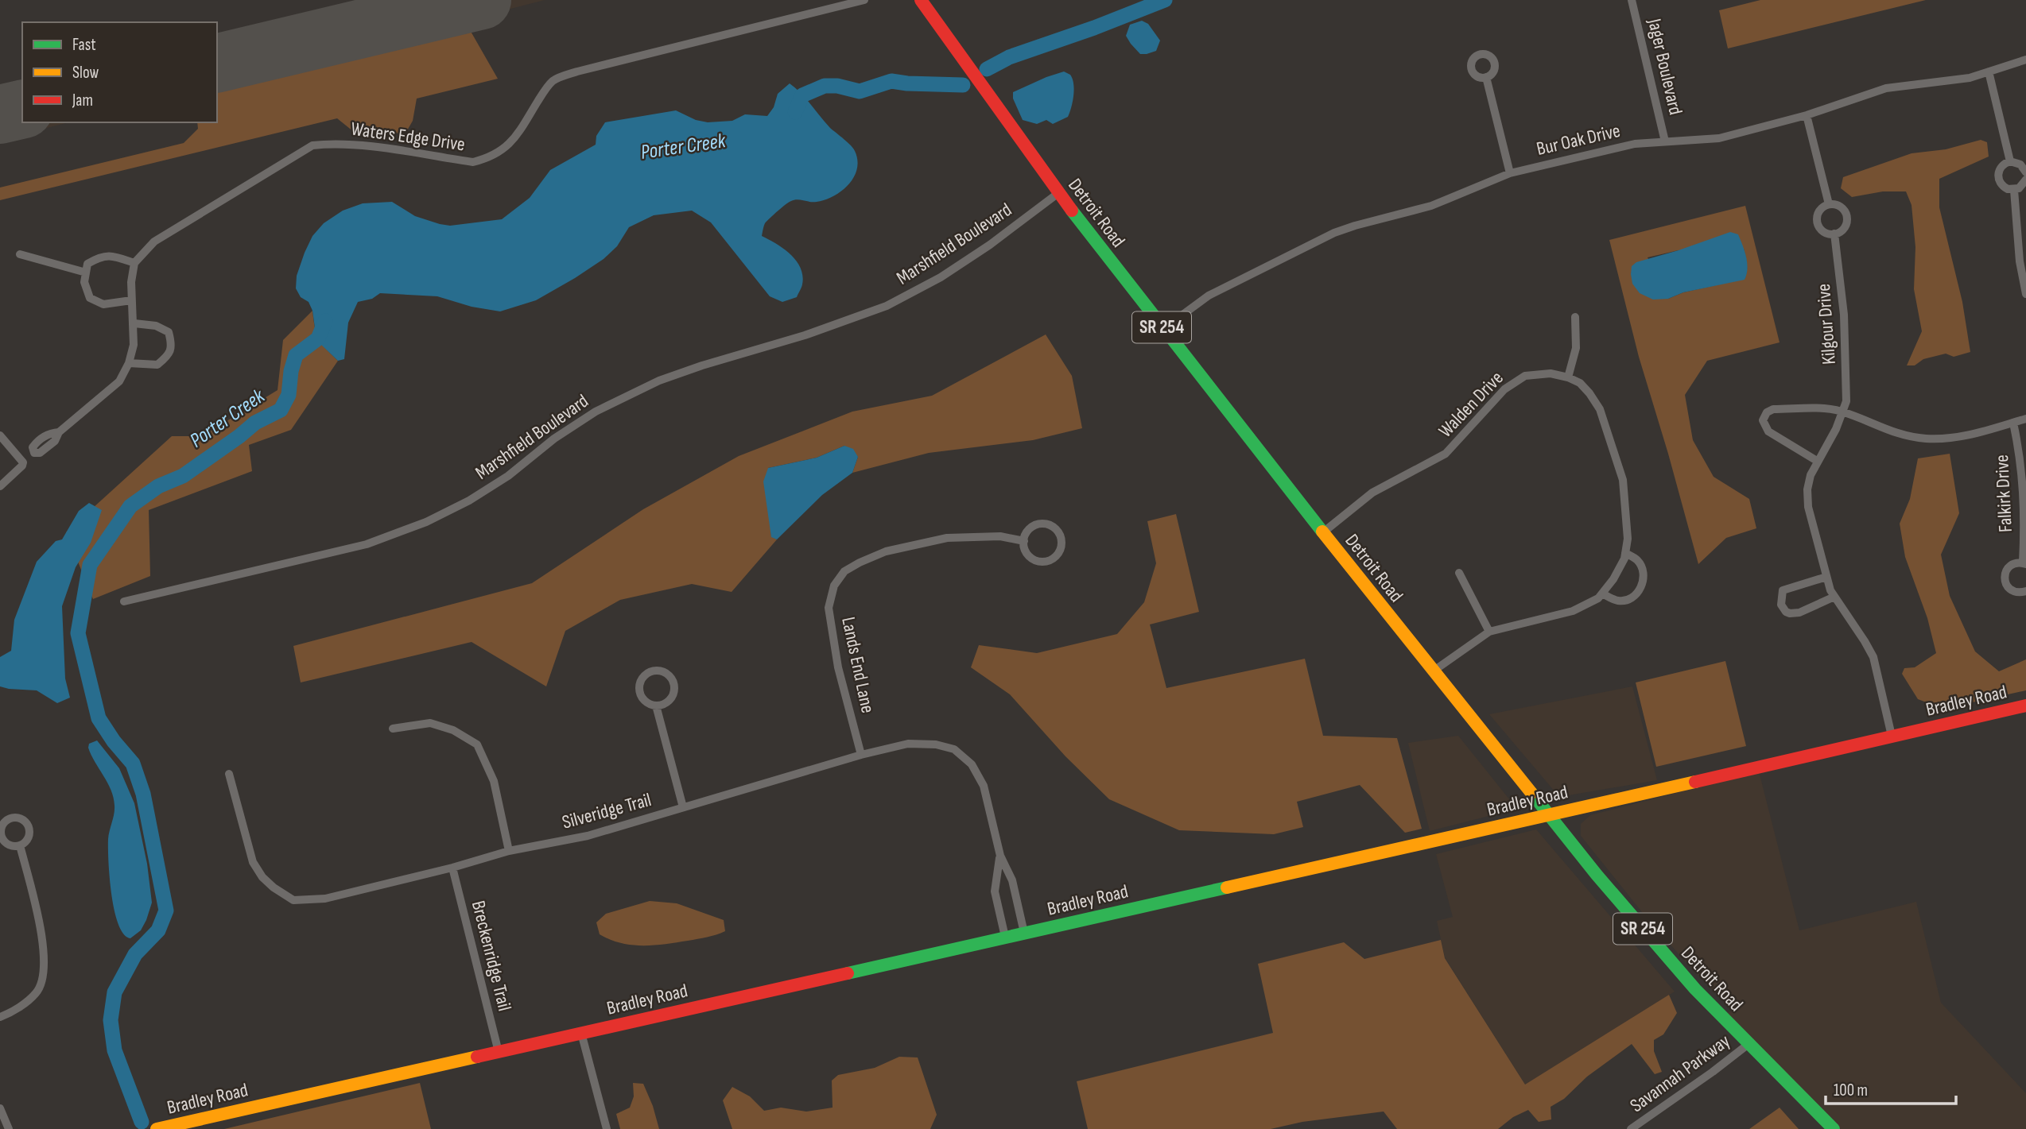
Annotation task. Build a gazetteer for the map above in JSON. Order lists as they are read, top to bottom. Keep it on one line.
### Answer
{"streets":{"street":["Jager Boulevard","Waters Edge Drive","Bur Oak Drive","Detroit Road","Marshfield Boulevard","Kilgour Drive","SR 254","Walden Drive","Falkirk Drive","Lands End Lane","Bradley Road","Silveridge Trail","Breckenridge Trail","Savannah Parkway"]},"crossings":[["Jager Boulevard","Bur Oak Drive"],["Bur Oak Drive","Detroit Road"],["Detroit Road","Marshfield Boulevard"],["Detroit Road","Walden Drive"],["Detroit Road","Bradley Road"],["Detroit Road","Savannah Parkway"],["Kilgour Drive","Bradley Road"],["Lands End Lane","Silveridge Trail"],["Bradley Road","Silveridge Trail"],["Bradley Road","Breckenridge Trail"],["Silveridge Trail","Breckenridge Trail"]],"water":["Porter Creek"],"legend":["Fast","Slow","Jam"],"scale_bar":"100 m"}
